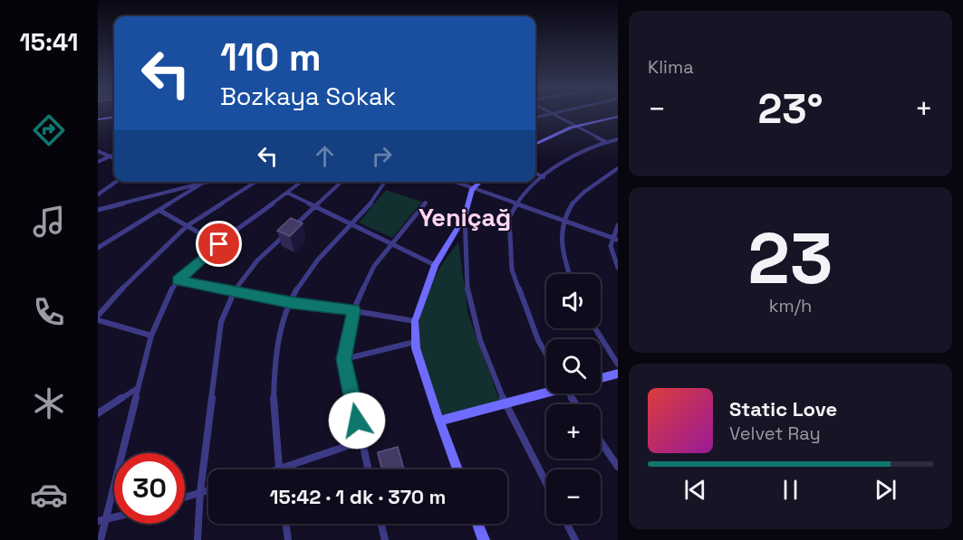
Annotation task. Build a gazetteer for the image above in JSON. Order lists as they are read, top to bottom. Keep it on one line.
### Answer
{"districts":["Yeniçağ"],"page":{"tabs":"15:41","tile":["Klima",["23","km/h"]],"turn":["110 m","Bozkaya Sokak"],"heat":["−","23°","+"],"map_buttons":["+","−"],"song":["Static Love","Velvet Ray"],"limit":"30","trip":"15:42 · 1 dk · 370 m"}}
